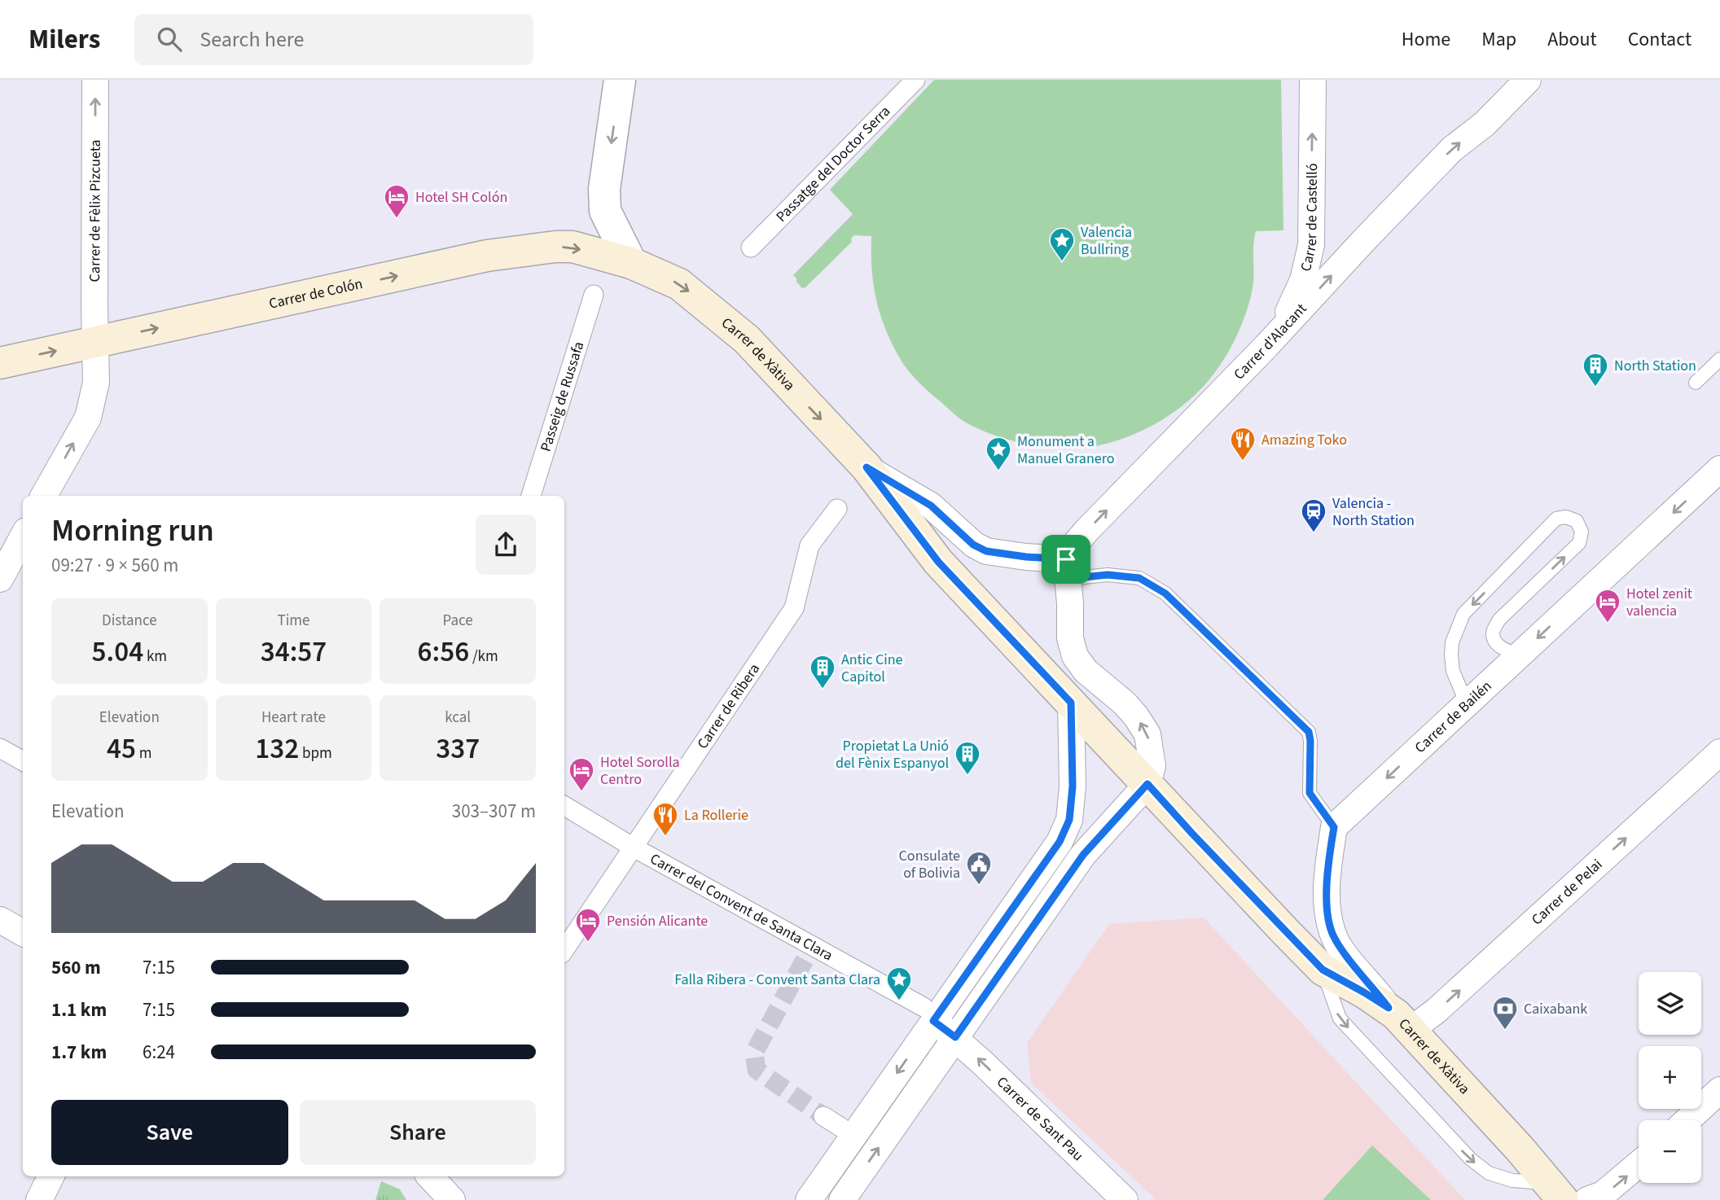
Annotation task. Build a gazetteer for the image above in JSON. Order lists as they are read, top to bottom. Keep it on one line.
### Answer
{"streets":{"main road":["Carrer de Colón","Carrer de Xàtiva"],"street":["Passatge del Doctor Serra","Carrer de Fèlix Pizcueta","Carrer de Castelló","Carrer d'Alacant","Passeig de Russafa","Carrer de Ribera","Carrer de Bailén","Carrer de Pelai","Carrer del Convent de Santa Clara","Carrer de Sant Pau"]},"crossings":[["Carrer de Fèlix Pizcueta","Carrer de Colón"],["Carrer de Castelló","Carrer d'Alacant"],["Carrer de Colón","Carrer de Xàtiva"],["Carrer d'Alacant","Carrer de Xàtiva"],["Carrer de Xàtiva","Carrer de Pelai"],["Carrer de Ribera","Carrer del Convent de Santa Clara"],["Carrer del Convent de Santa Clara","Carrer de Sant Pau"]],"one_way":["Carrer de Fèlix Pizcueta","Carrer de Castelló","Carrer de Colón","Carrer d'Alacant","Carrer de Bailén","Carrer de Pelai","Carrer de Sant Pau"],"places":{"hotel":["Hotel SH Colón","Hotel zenit valencia","Hotel Sorolla Centro","Pensión Alicante"],"place":["Valencia Bullring","Monument a Manuel Granero","Falla Ribera - Convent Santa Clara"],"building":["North Station","Antic Cine Capitol","Propietat La Unió del Fènix Espanyol"],"restaurant":["Amazing Toko","La Rollerie"],"station":["Valencia - North Station"],"public building":["Consulate of Bolivia"],"bank":["Caixabank"]},"page":{"header":"Milers","search":"Search here","nav":["Home","Map","About","Contact"],"heading":["Morning run","09:27 · 9 × 560 m"],"stats":[["Distance","5.04 km"],["Time","34:57"],["Pace","6:56 /km"],["Elevation","45 m"],["Heart rate","132 bpm"],["kcal","337"]],"chart":["Elevation","303–307 m"],"list":[{"name":"560 m","note":"7:15"},{"name":"1.1 km","note":"7:15"},{"name":"1.7 km","note":"6:24"}],"map_buttons":["+","−"],"buttons":["Save","Share"]}}
